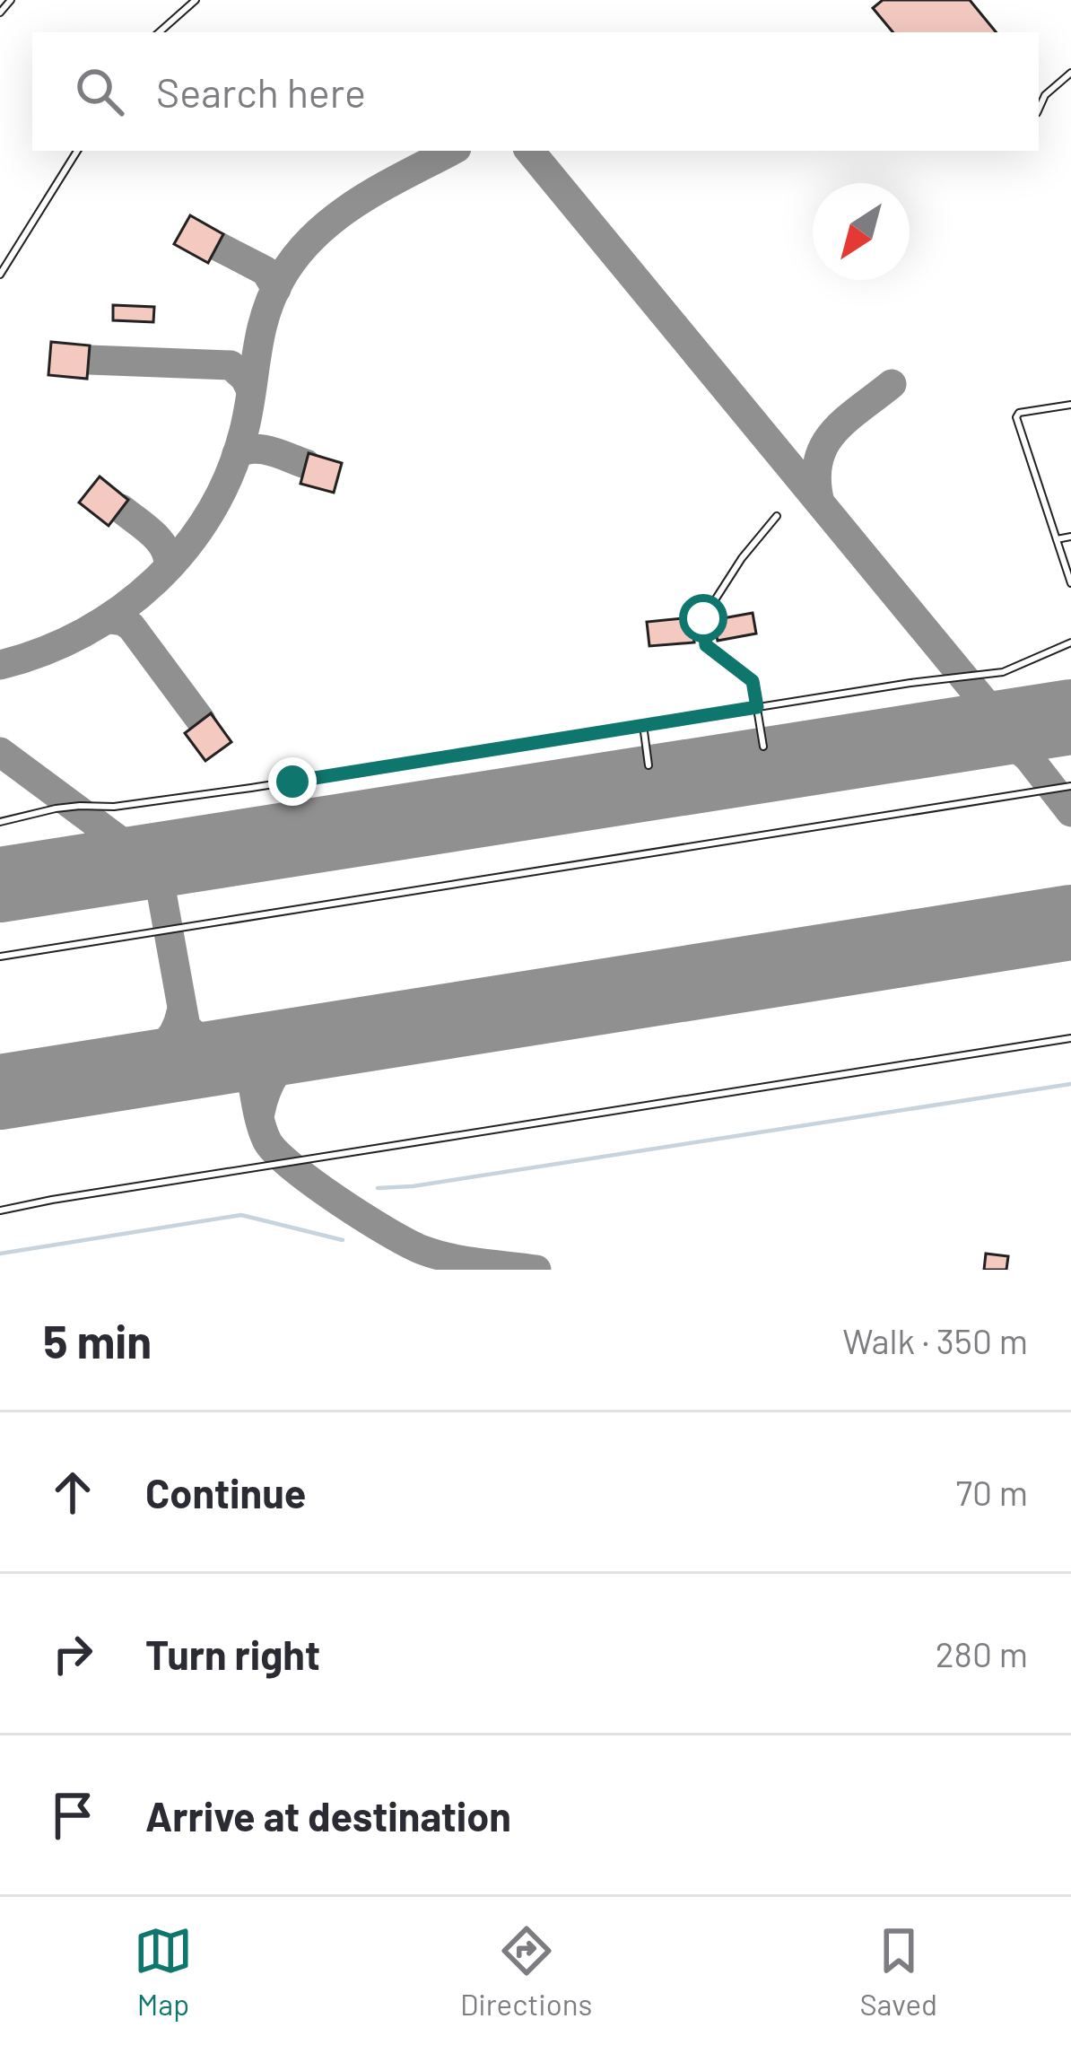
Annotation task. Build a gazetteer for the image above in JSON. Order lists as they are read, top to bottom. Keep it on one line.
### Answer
{"north":"bottom left","page":{"search":"Search here","heading":["5 min","Walk · 350 m"],"list":[["Continue","70 m"],["Turn right","280 m"],"Arrive at destination"],"nav":["Map","Directions","Saved"]}}
